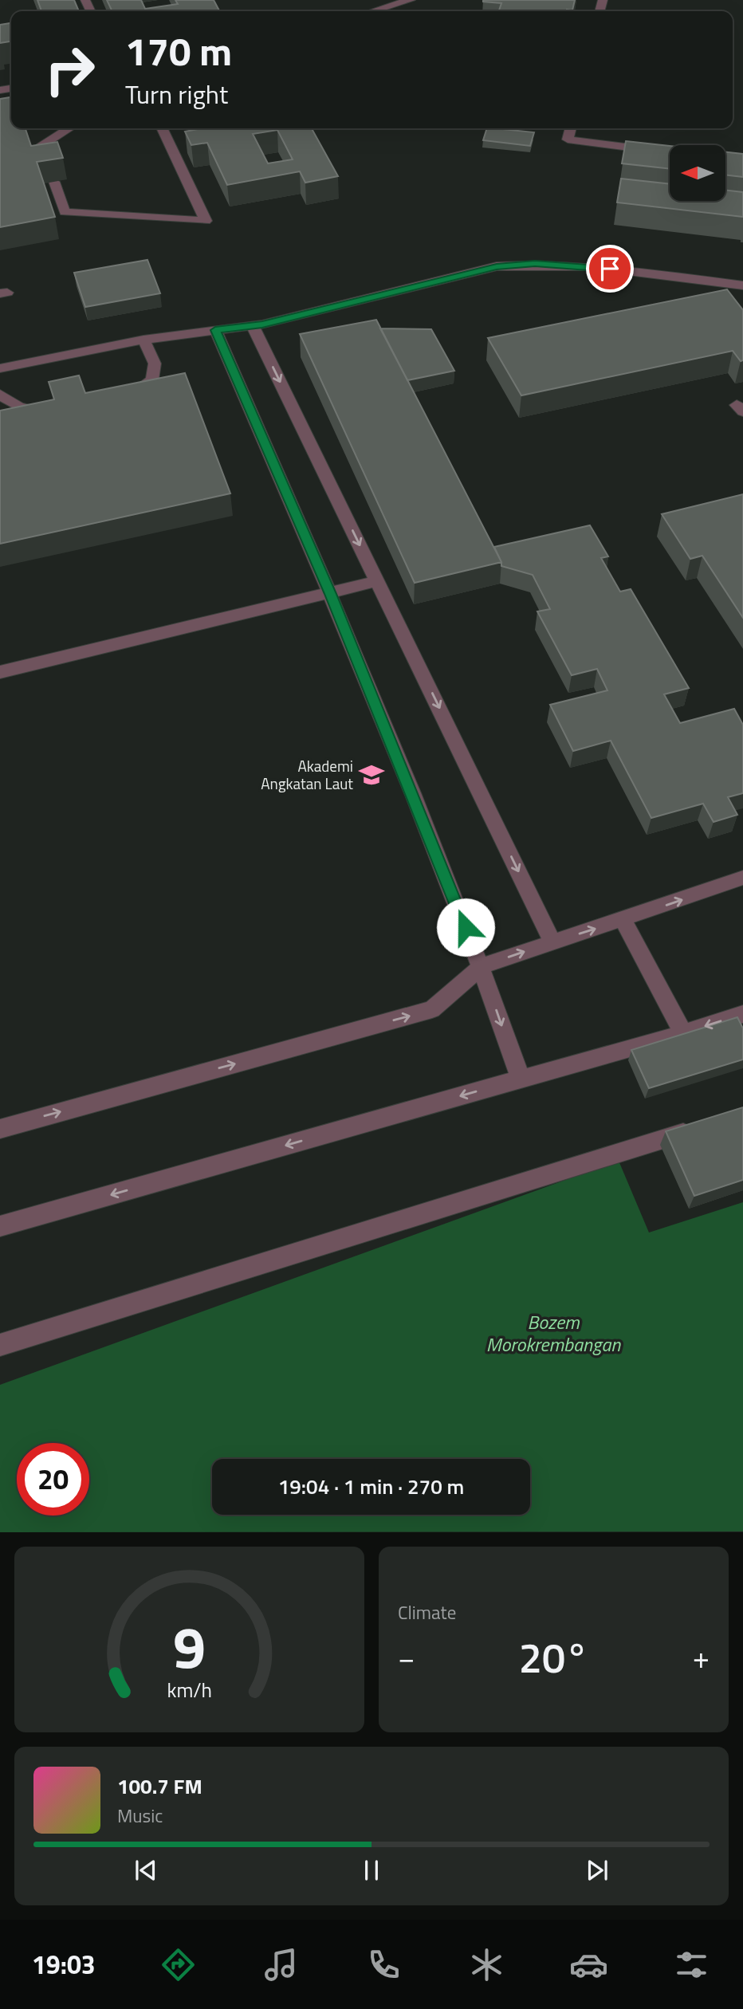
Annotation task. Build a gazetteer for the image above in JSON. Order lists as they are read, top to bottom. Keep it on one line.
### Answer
{"water":["Bozem Morokrembangan"],"places":{"school or university":["Akademi Angkatan Laut"]},"north":"left","page":{"turn":["170 m","Turn right"],"limit":"20","trip":"19:04 · 1 min · 270 m","tile":"Climate","heat":["−","20°","+"],"song":["100.7 FM","Music"],"tabs":"19:03","gauge":["9","km/h"]}}
